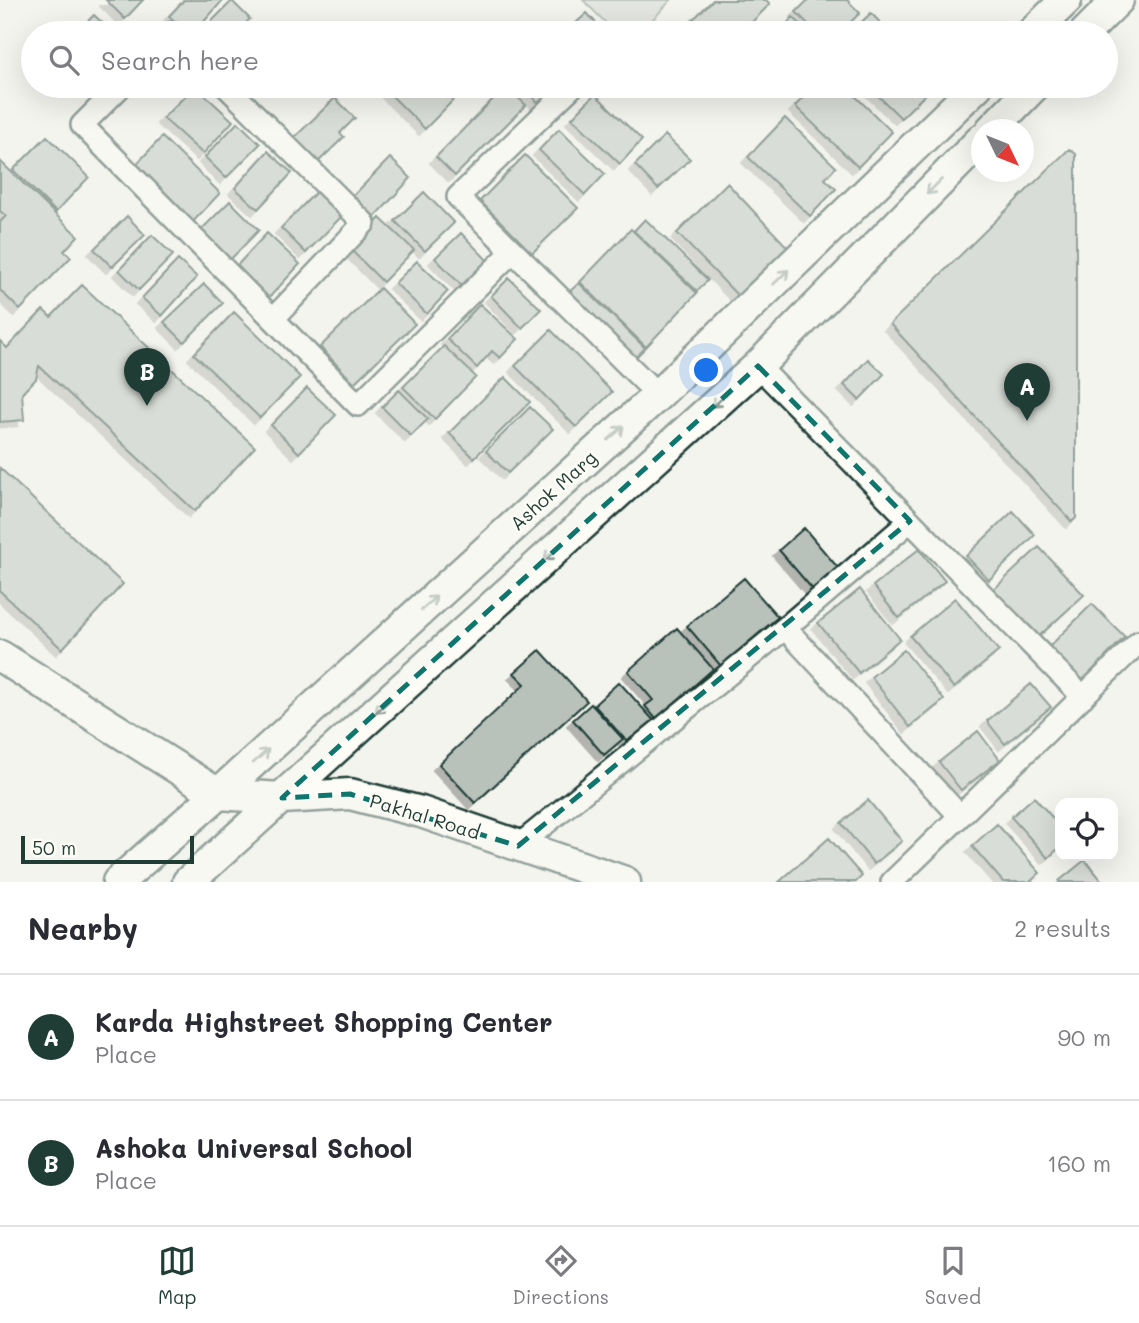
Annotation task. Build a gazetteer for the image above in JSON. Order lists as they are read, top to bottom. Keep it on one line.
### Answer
{"streets":{"street":["Ashok Marg","Pakhal Road"]},"crossings":[["Ashok Marg","Pakhal Road"]],"scale_bar":"50 m","north":"bottom right","page":{"search":"Search here","pins":["B","A"],"scale":"50 m","heading":["Nearby","2 results"],"list":[{"mark":"A","name":"Karda Highstreet Shopping Center","note":"Place","value":"90 m"},{"mark":"B","name":"Ashoka Universal School","note":"Place","value":"160 m"}],"nav":["Map","Directions","Saved"]}}
